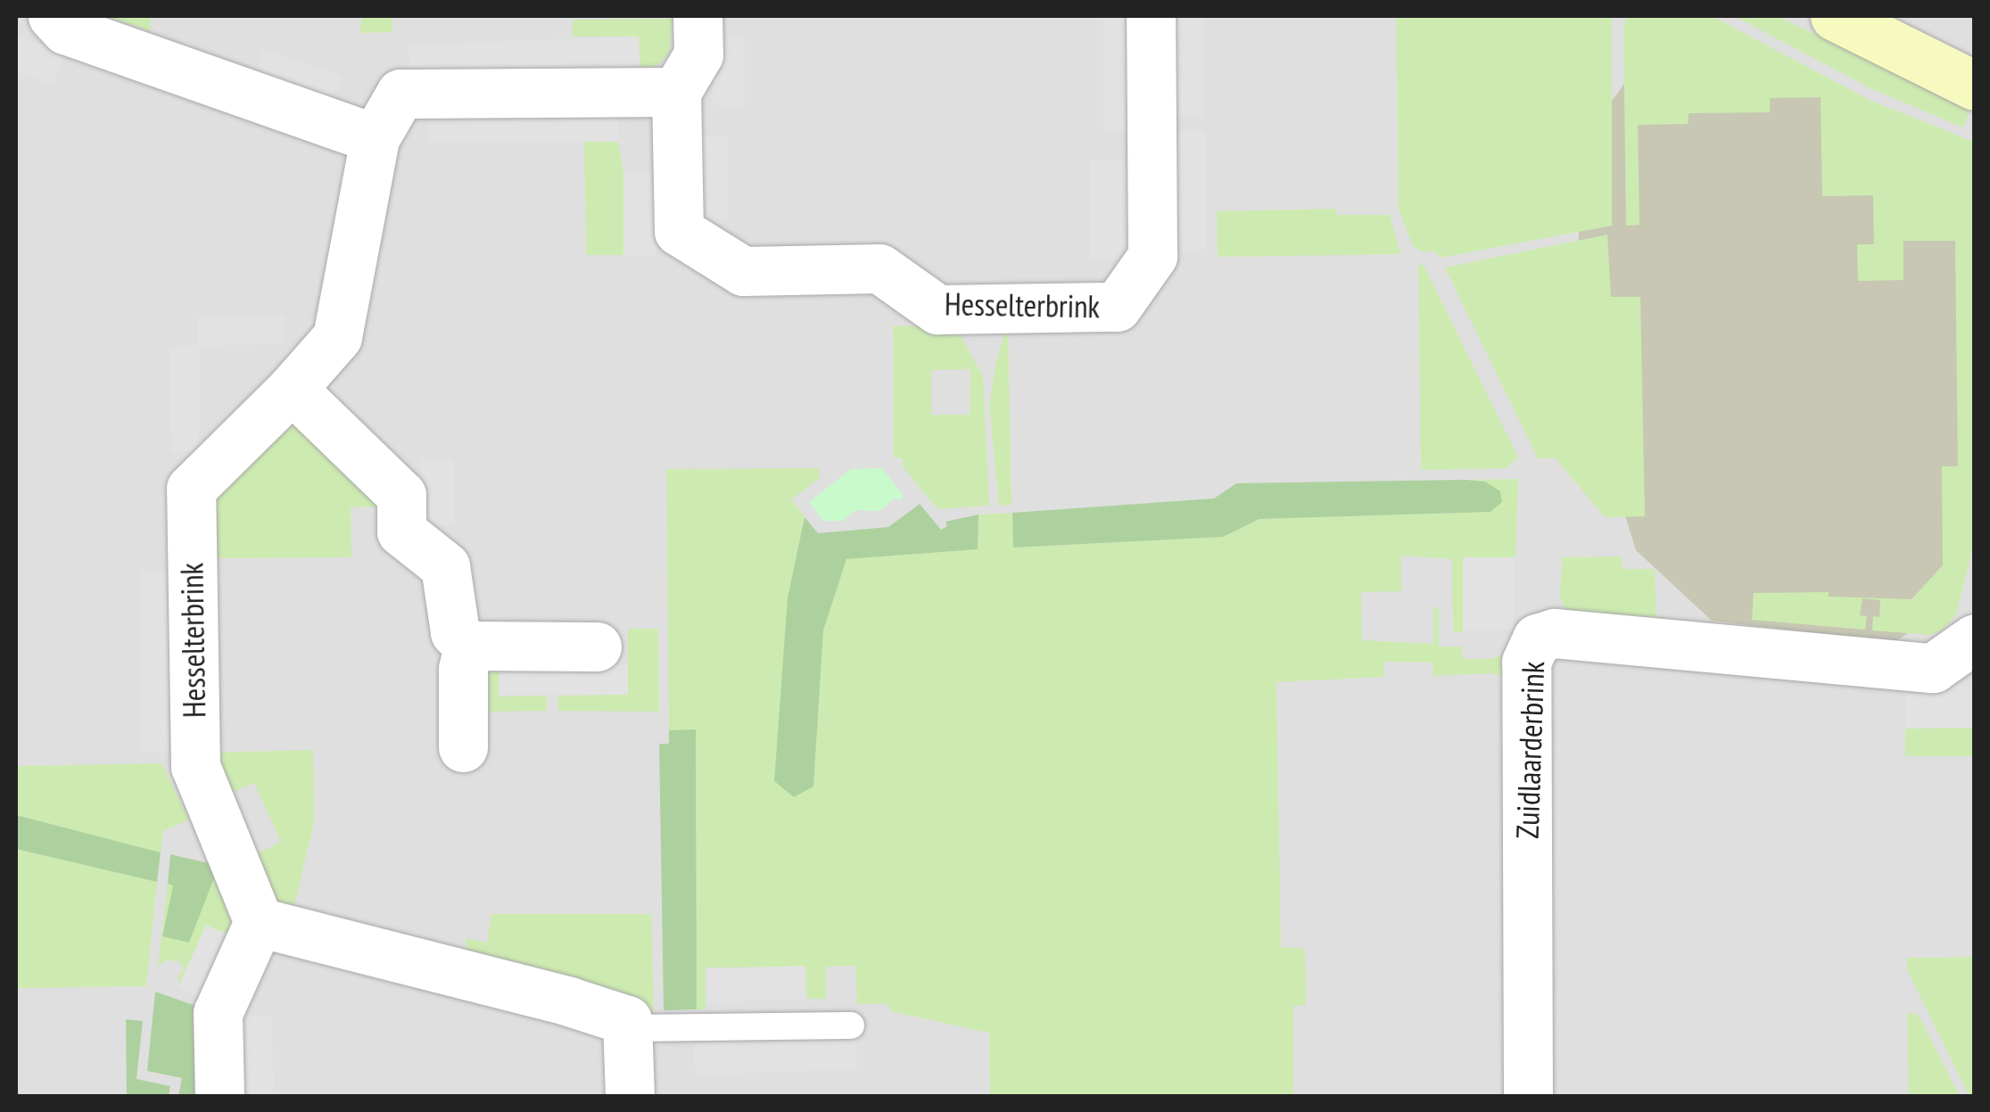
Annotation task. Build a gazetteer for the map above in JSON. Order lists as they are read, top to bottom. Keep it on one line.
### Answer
{"streets":{"street":["Hesselterbrink","Zuidlaarderbrink"]}}
